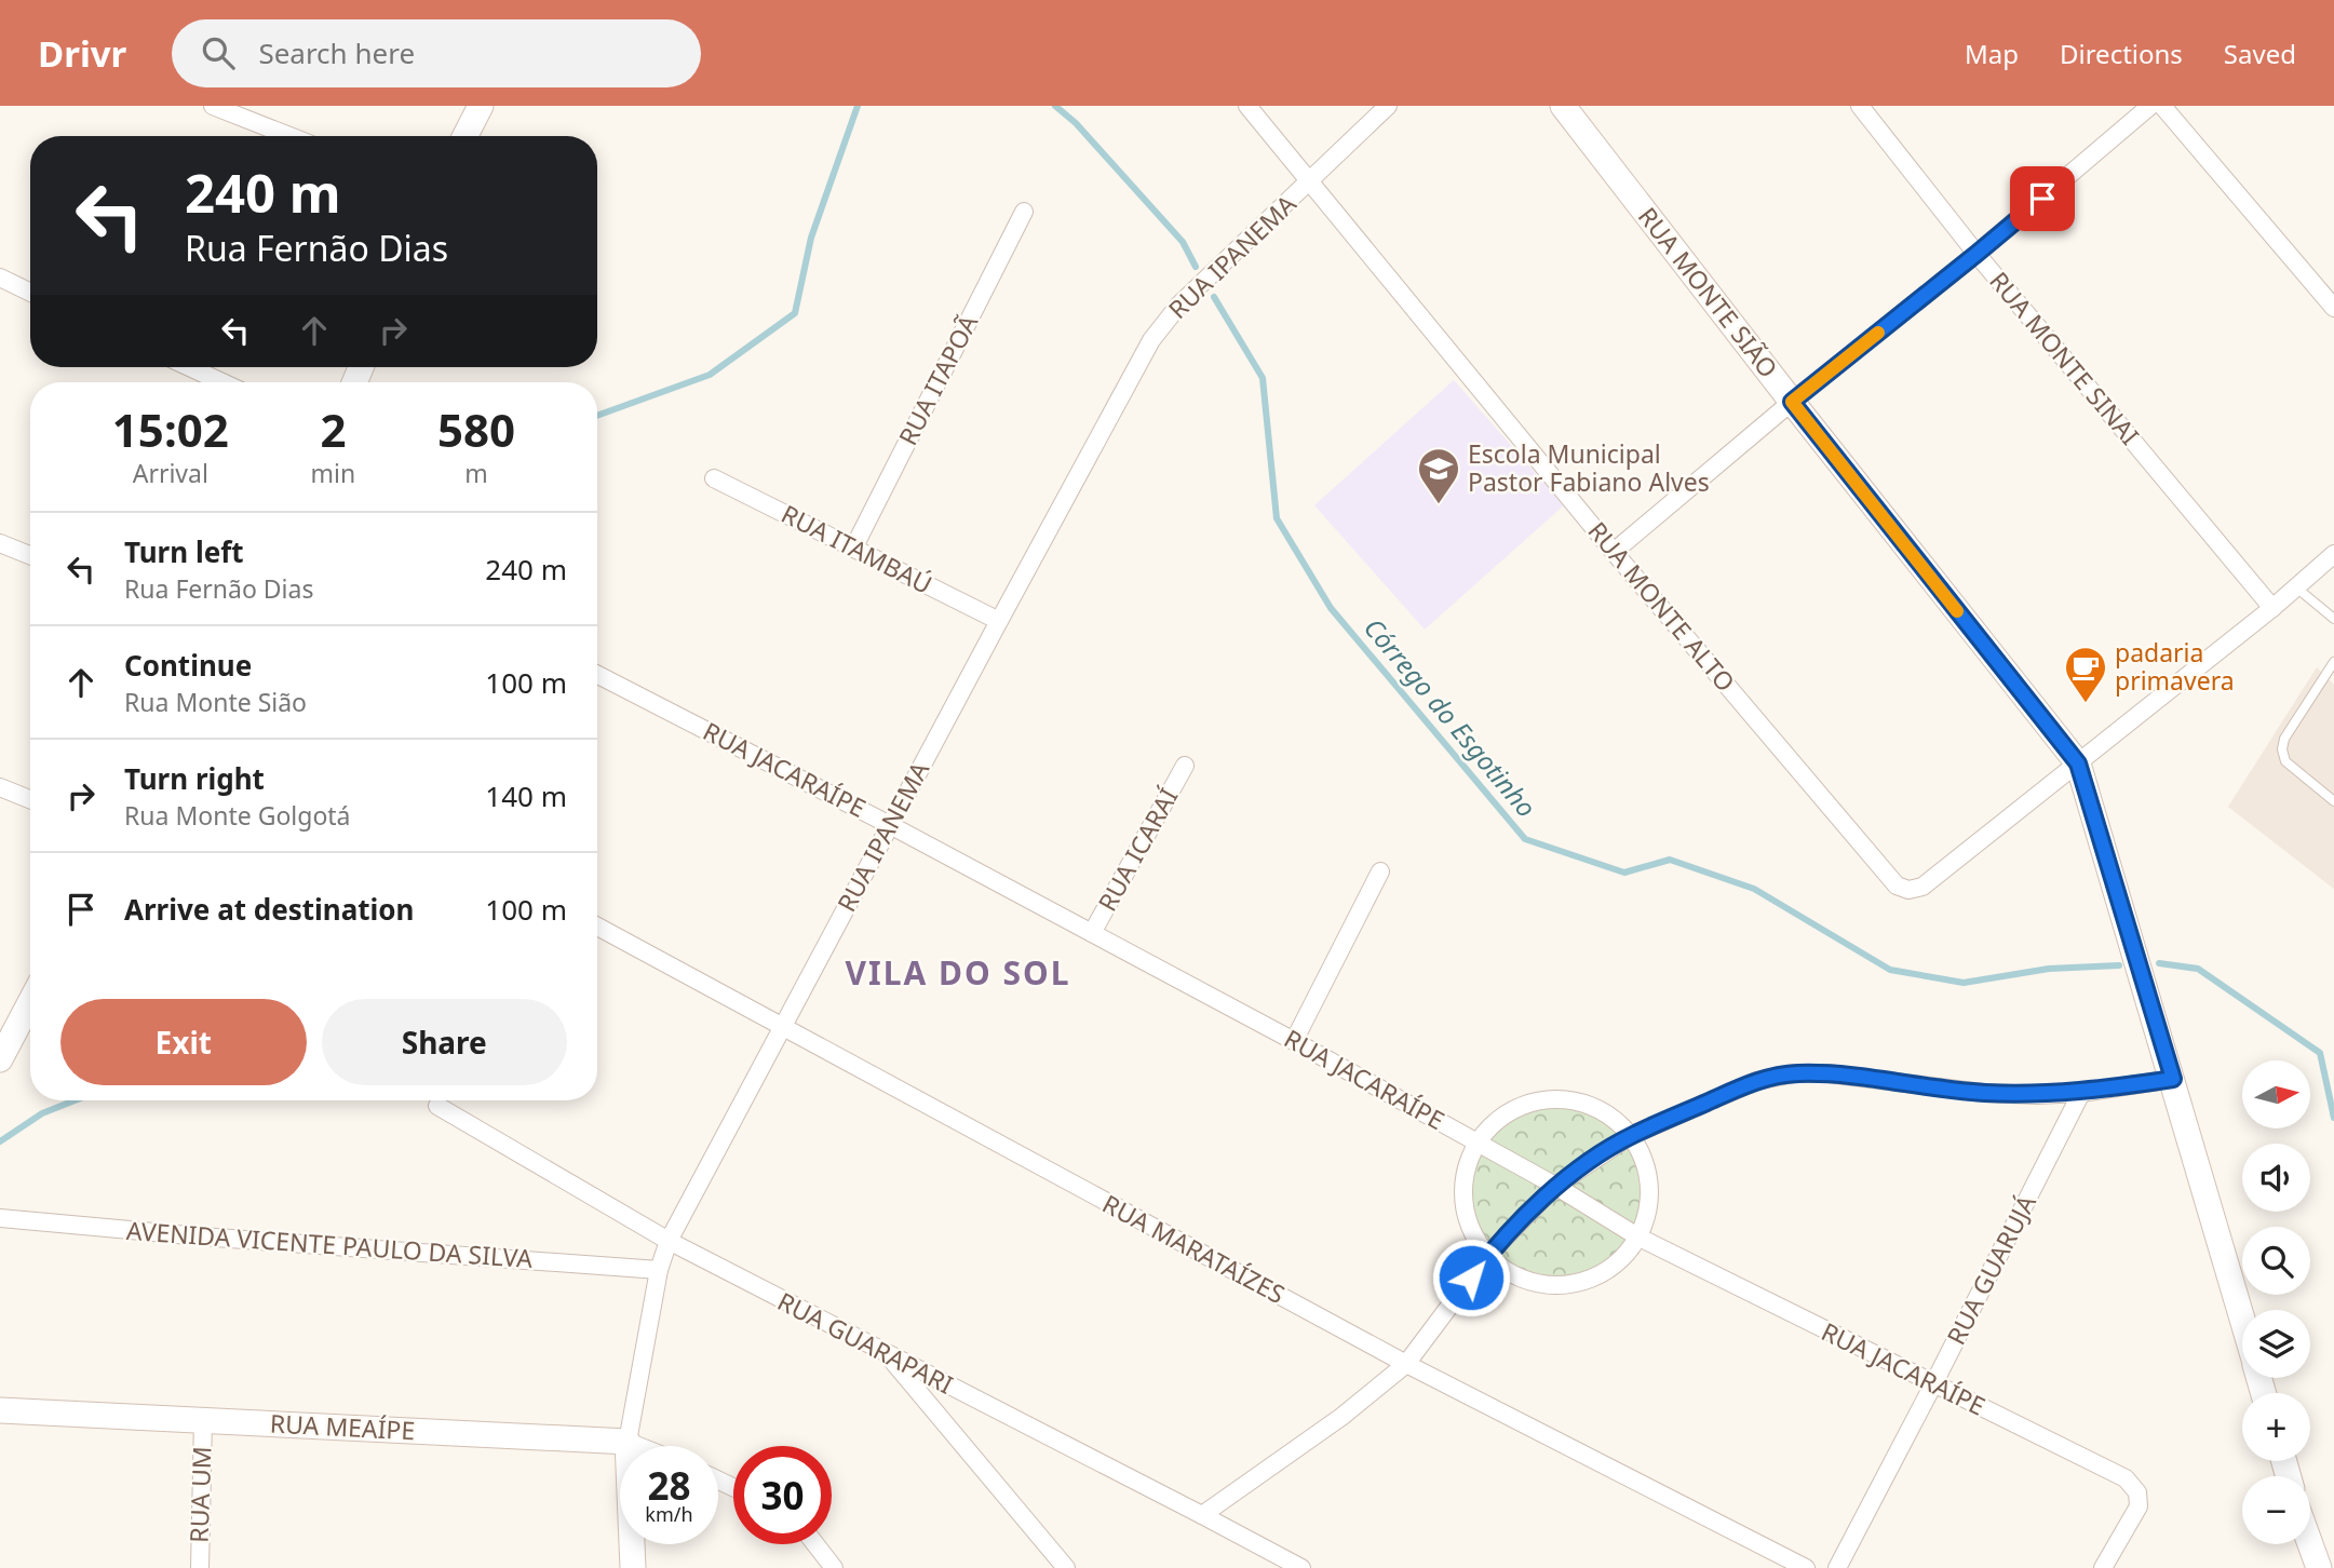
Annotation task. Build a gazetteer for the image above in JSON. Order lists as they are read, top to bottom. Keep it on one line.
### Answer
{"streets":{"street":["RUA IPANEMA","RUA MONTE SIÃO","RUA MONTE SINAI","RUA ITAPOÃ","RUA ITAMBAÚ","RUA MONTE ALTO","RUA JACARAÍPE","RUA ICARAÍ","AVENIDA VICENTE PAULO DA SILVA","RUA MARATAÍZES","RUA GUARUJÁ","RUA GUARAPARI","RUA MEAÍPE","RUA UM"]},"crossings":[["RUA IPANEMA","RUA ITAMBAÚ"],["RUA IPANEMA","RUA MONTE ALTO"],["RUA IPANEMA","RUA JACARAÍPE"],["RUA IPANEMA","AVENIDA VICENTE PAULO DA SILVA"],["RUA IPANEMA","RUA MARATAÍZES"],["RUA IPANEMA","RUA GUARAPARI"],["RUA IPANEMA","RUA MEAÍPE"],["RUA MONTE SIÃO","RUA MONTE ALTO"],["RUA ITAPOÃ","RUA ITAMBAÚ"],["RUA JACARAÍPE","RUA ICARAÍ"],["RUA JACARAÍPE","RUA GUARUJÁ"],["RUA MEAÍPE","RUA UM"]],"districts":["VILA DO SOL"],"water":["Córrego do Esgotinho"],"places":{"school or university":["Escola Municipal Pastor Fabiano Alves"],"cafe":["padaria primavera"]},"north":"right","page":{"header":"Drivr","search":"Search here","nav":["Map","Directions","Saved"],"turn":["240 m","Rua Fernão Dias"],"eta":["15:02","Arrival","2","min","580","m"],"list":[{"name":"Turn left","note":"Rua Fernão Dias","value":"240 m"},{"name":"Continue","note":"Rua Monte Sião","value":"100 m"},{"name":"Turn right","note":"Rua Monte Golgotá","value":"140 m"},{"name":"Arrive at destination","value":"100 m"}],"buttons":["Exit","Share"],"map_buttons":["+","−"],"speed":"28 km/h","limit":"30"}}
